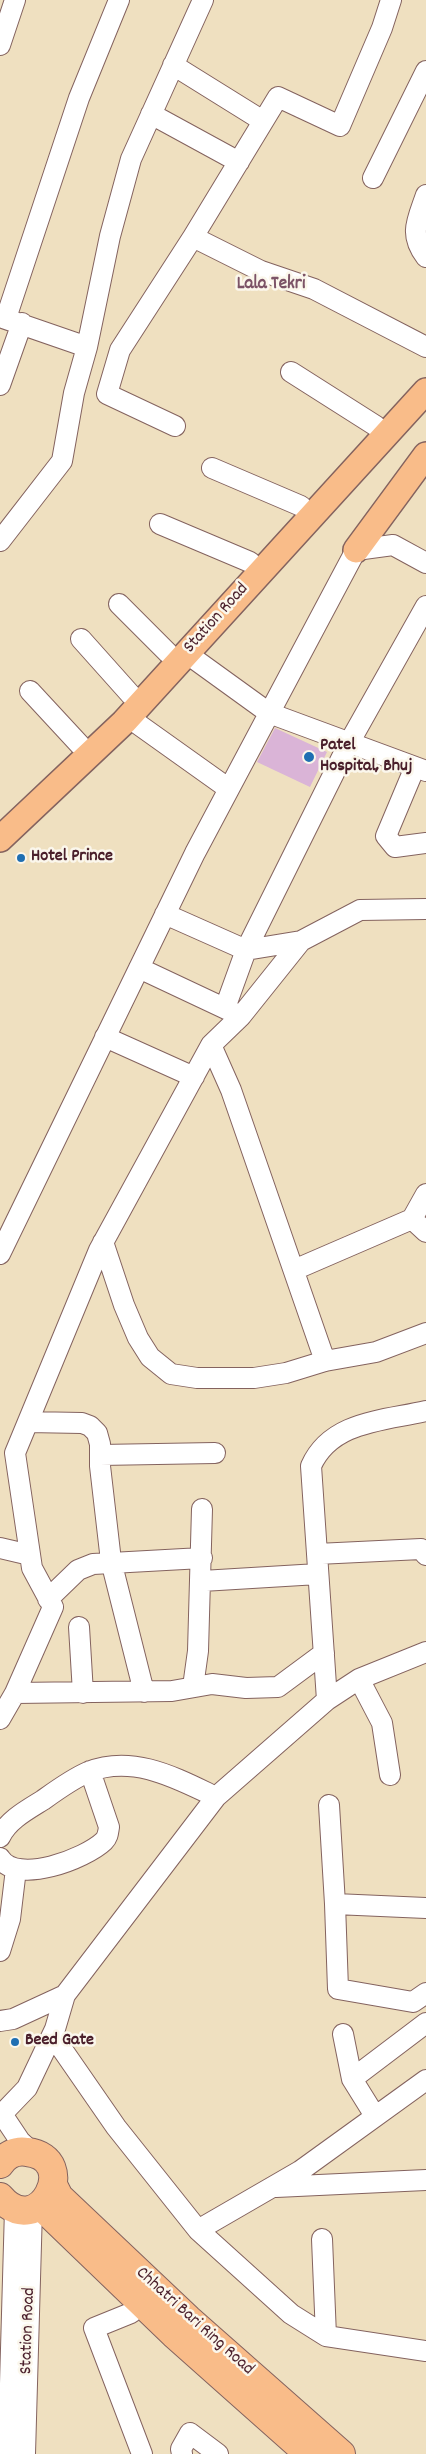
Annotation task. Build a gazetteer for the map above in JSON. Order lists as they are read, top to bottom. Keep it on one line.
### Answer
{"streets":{"highway":["Chhatri Bari Ring Road"],"main road":["Station Road"]},"crossings":[["Station Road","Chhatri Bari Ring Road"]],"districts":["Lala Tekri"],"places":["Patel Hospital, Bhuj","Hotel Prince","Beed Gate"]}
